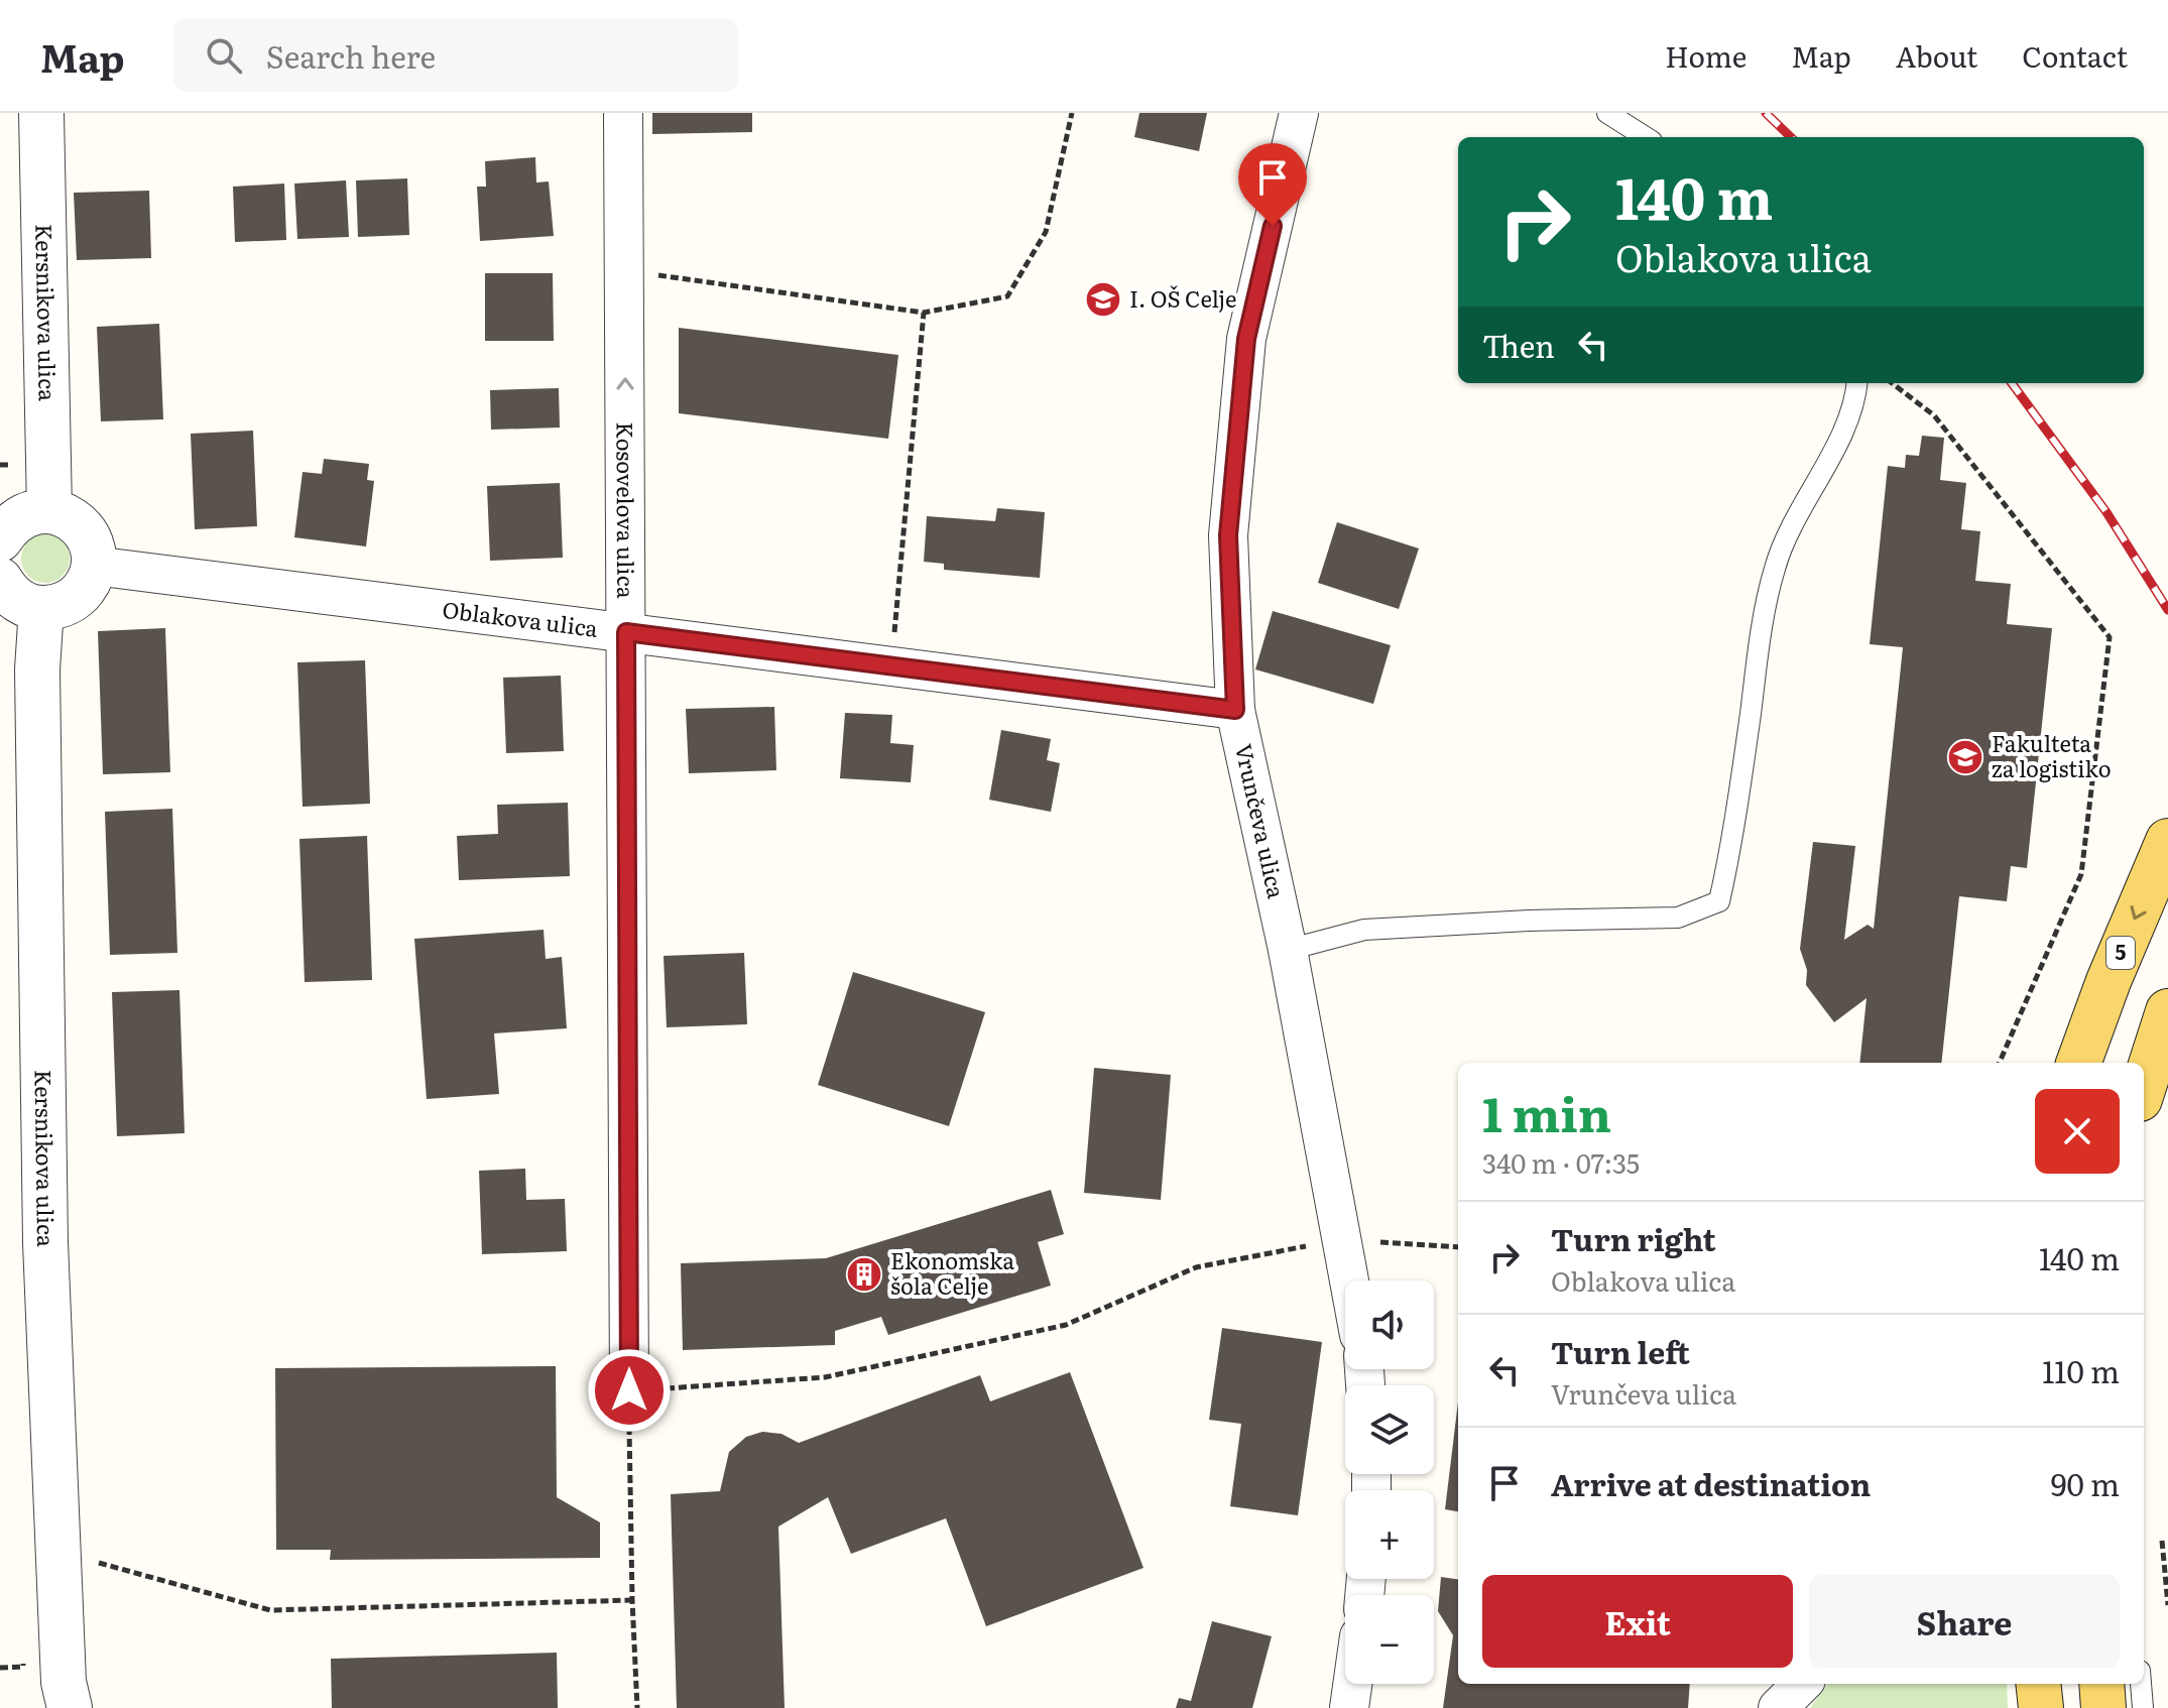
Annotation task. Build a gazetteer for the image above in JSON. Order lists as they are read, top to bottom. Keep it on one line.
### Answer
{"streets":{"main road":["5"],"street":["Kersnikova ulica","Kosovelova ulica","Oblakova ulica","Vrunčeva ulica"]},"crossings":[["Kersnikova ulica","Oblakova ulica"],["Kosovelova ulica","Oblakova ulica"],["Oblakova ulica","Vrunčeva ulica"]],"places":{"school or university":["I. OŠ Celje","Fakulteta za logistiko"],"building":["Ekonomska šola Celje"]},"page":{"header":"Map","search":"Search here","nav":["Home","Map","About","Contact"],"turn":["140 m","Oblakova ulica"],"then":"Then","heading":["1 min","340 m · 07:35"],"list":[{"name":"Turn right","note":"Oblakova ulica","value":"140 m"},{"name":"Turn left","note":"Vrunčeva ulica","value":"110 m"},{"name":"Arrive at destination","value":"90 m"}],"map_buttons":["+","−"],"buttons":["Exit","Share"]}}
